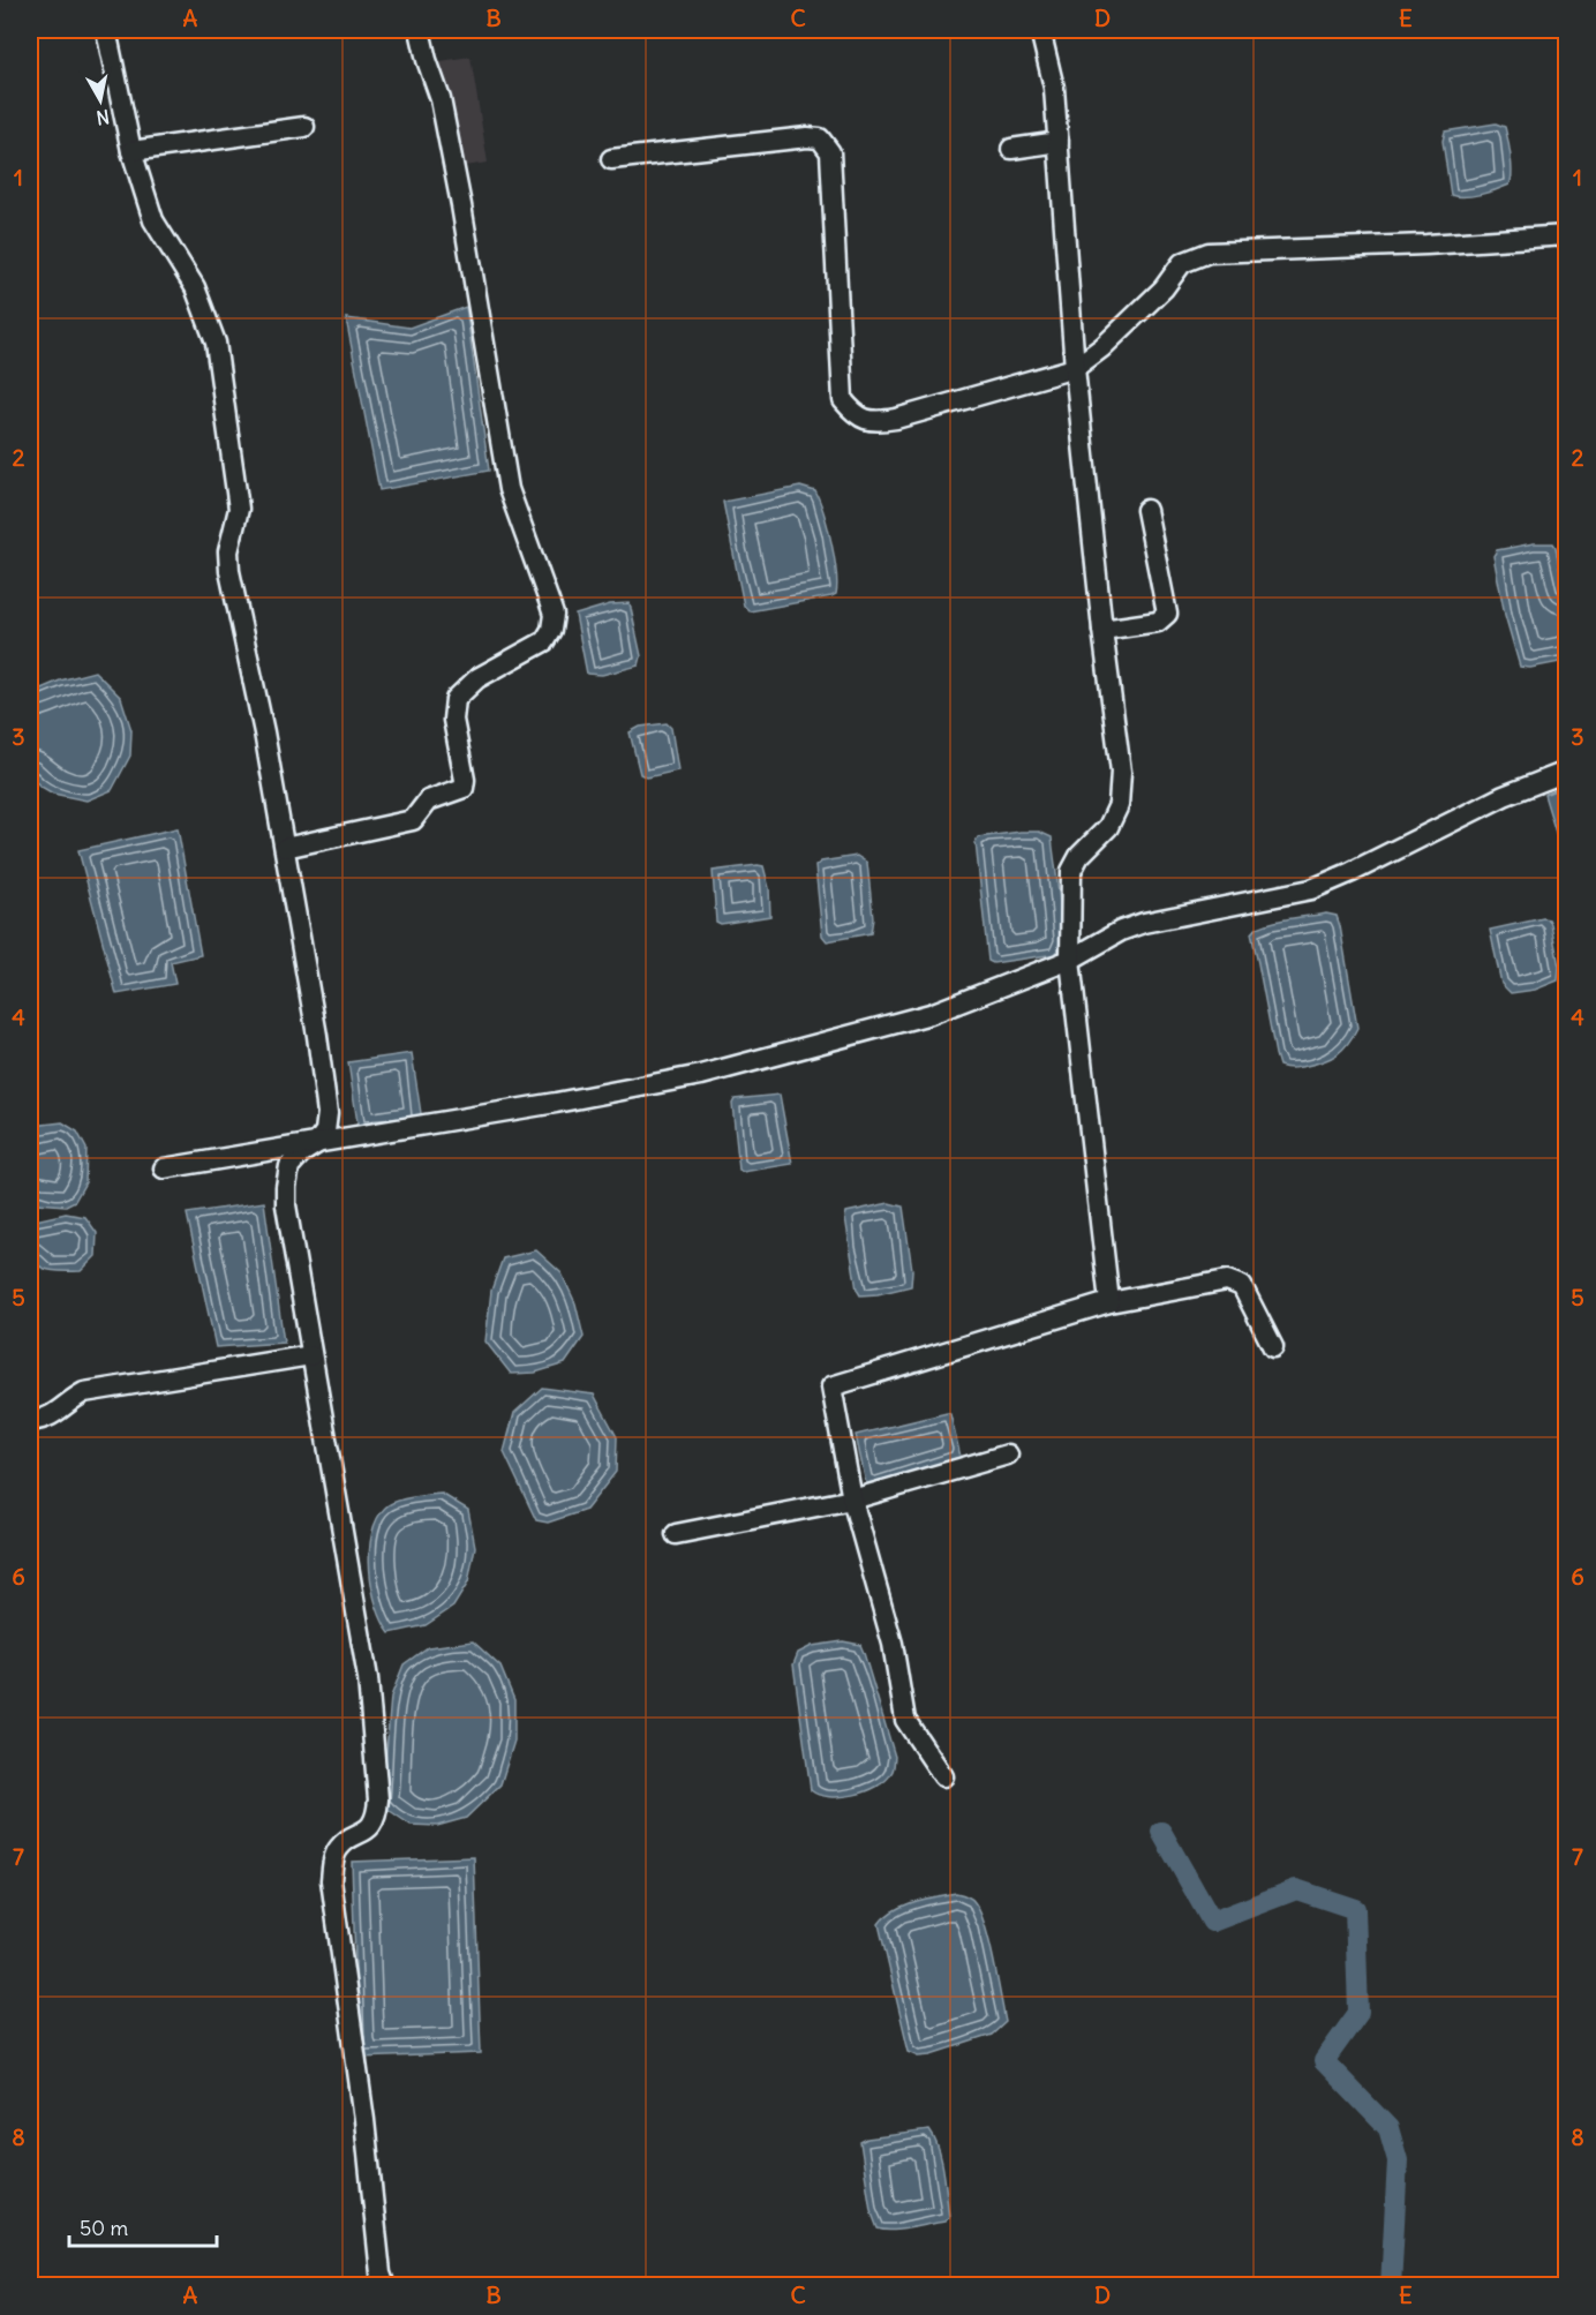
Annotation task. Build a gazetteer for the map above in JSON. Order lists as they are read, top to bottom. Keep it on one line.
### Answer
{"scale_bar":"50 m","north":"bottom","grid":{"columns":["A","B","C","D","E"],"rows":["1","2","3","4","5","6","7","8"]}}
